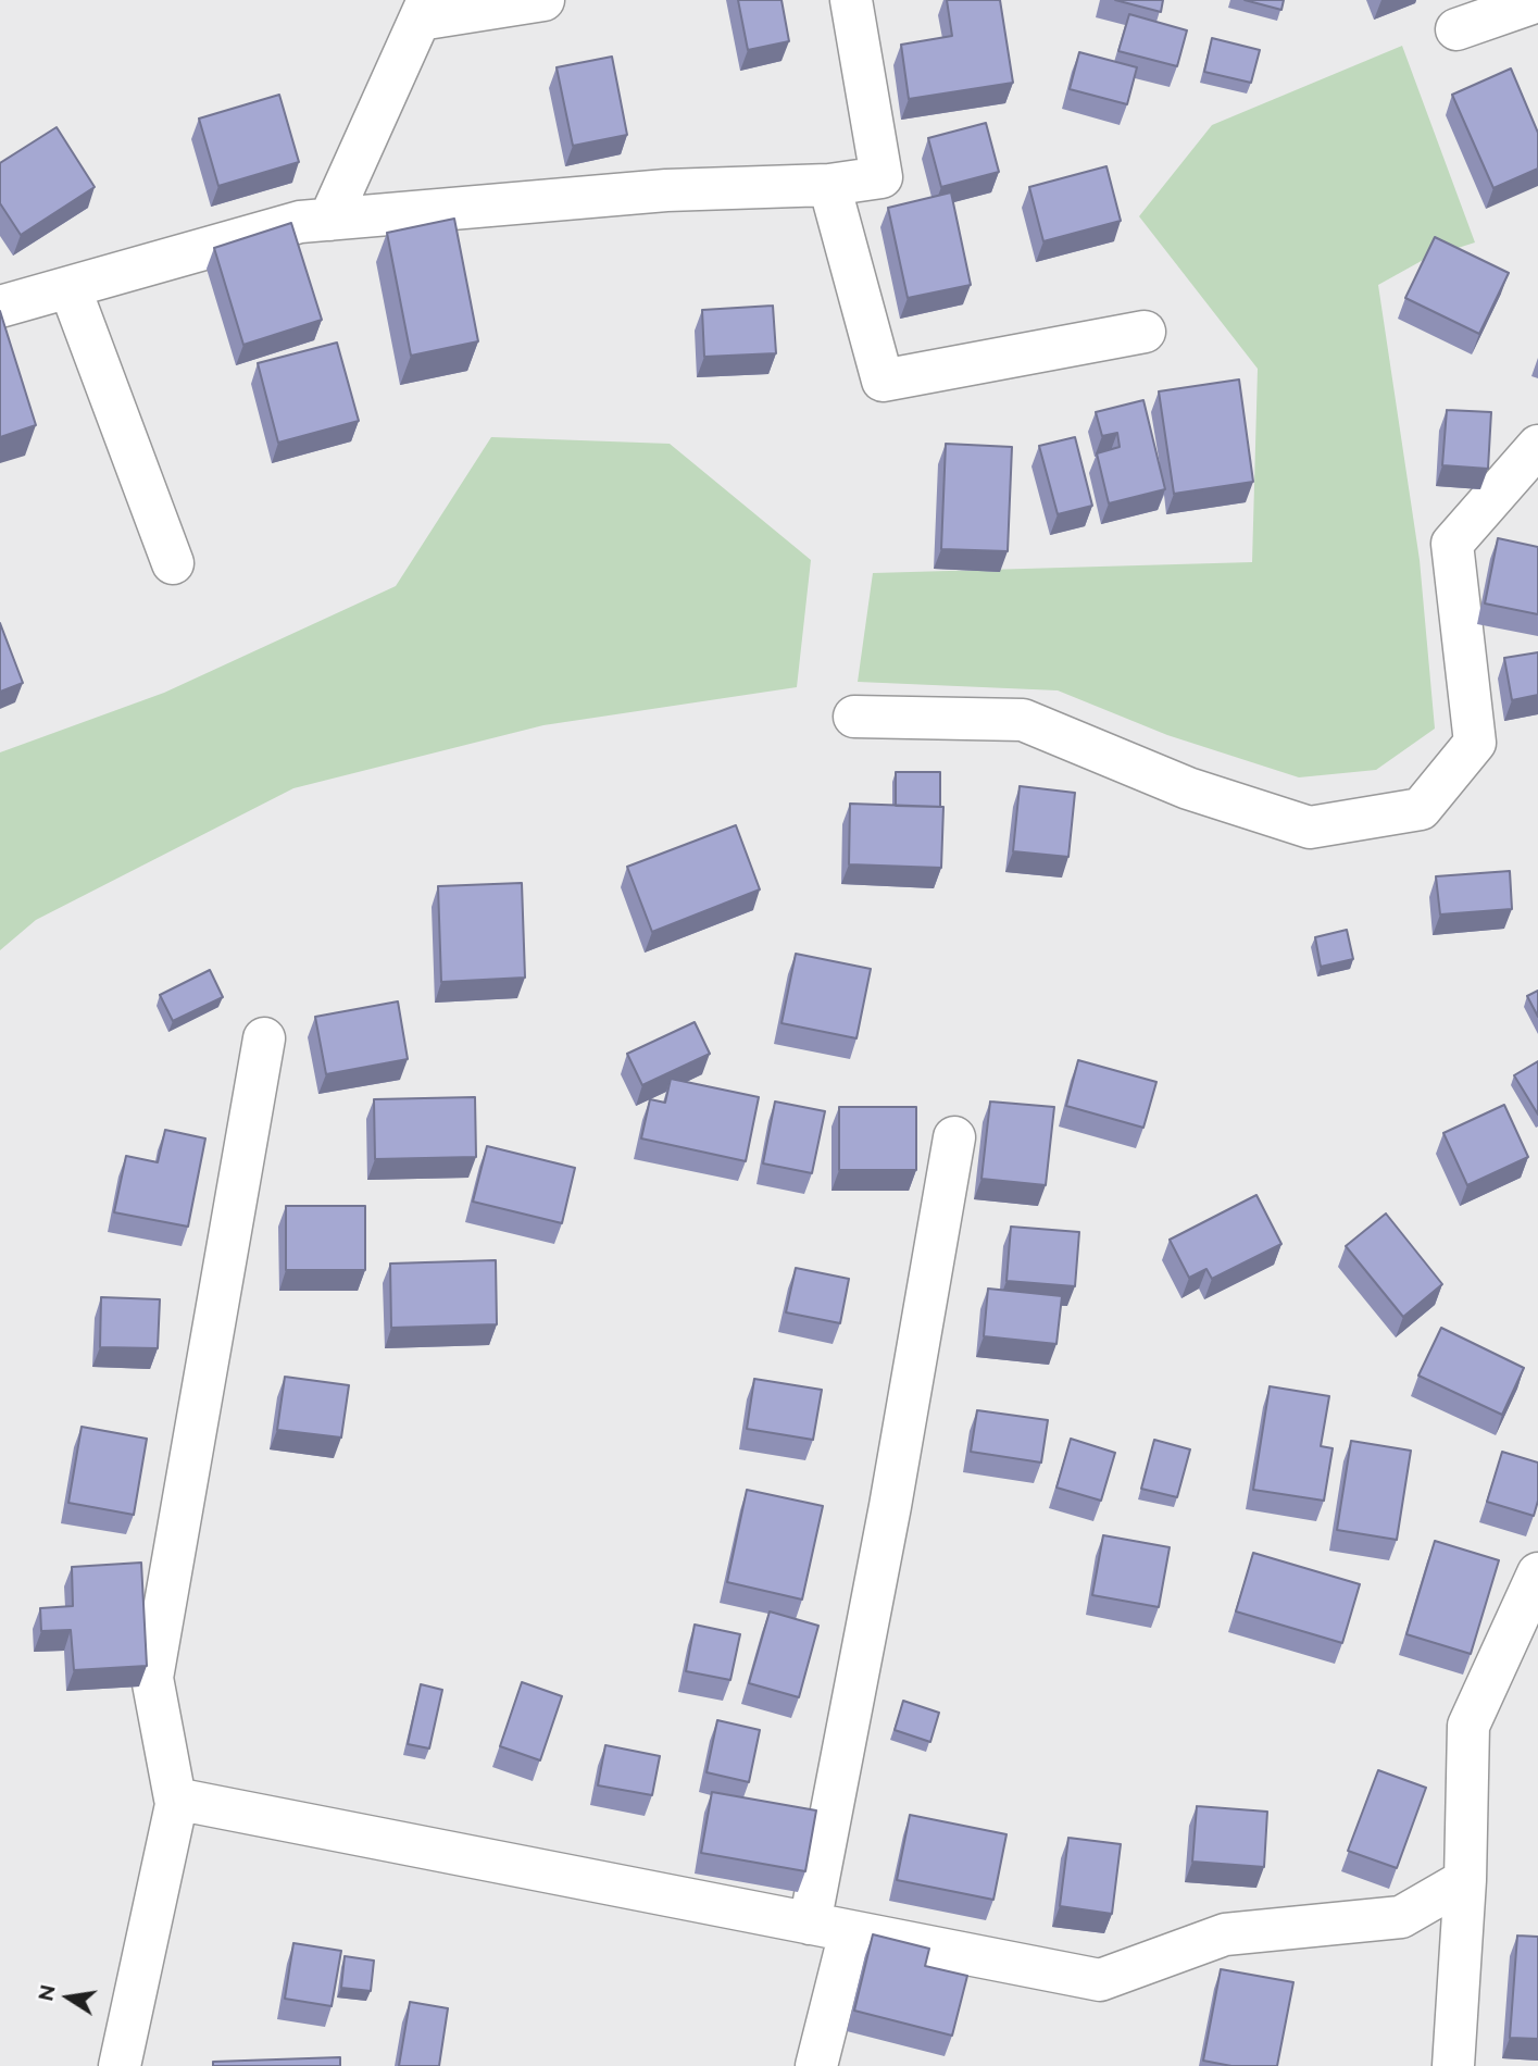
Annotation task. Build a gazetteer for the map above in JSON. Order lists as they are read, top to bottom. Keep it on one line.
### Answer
{"north":"left"}
